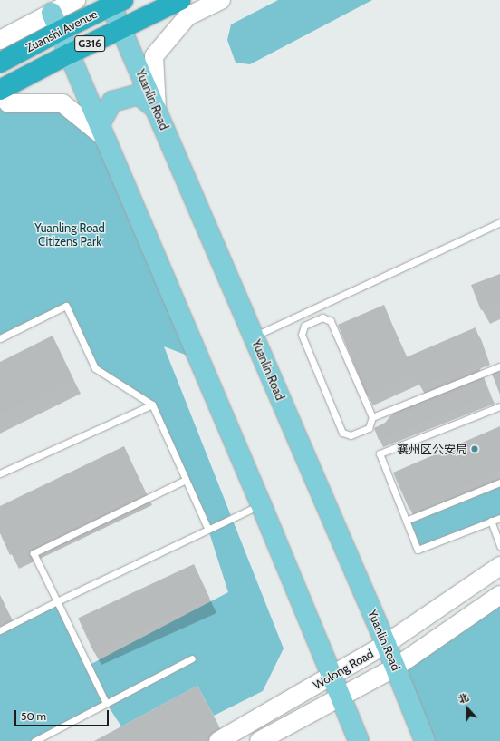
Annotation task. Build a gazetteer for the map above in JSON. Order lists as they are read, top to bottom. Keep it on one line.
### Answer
{"streets":{"highway":["Zuanshi Avenue","G316"],"main road":["Yuanlin Road","Wolong Road"]},"crossings":[["Zuanshi Avenue","Yuanlin Road"],["Yuanlin Road","Wolong Road"]],"parks":["Yuanling Road Citizens Park"],"places":["襄州区公安局"],"scale_bar":"50 m","north":"top"}
